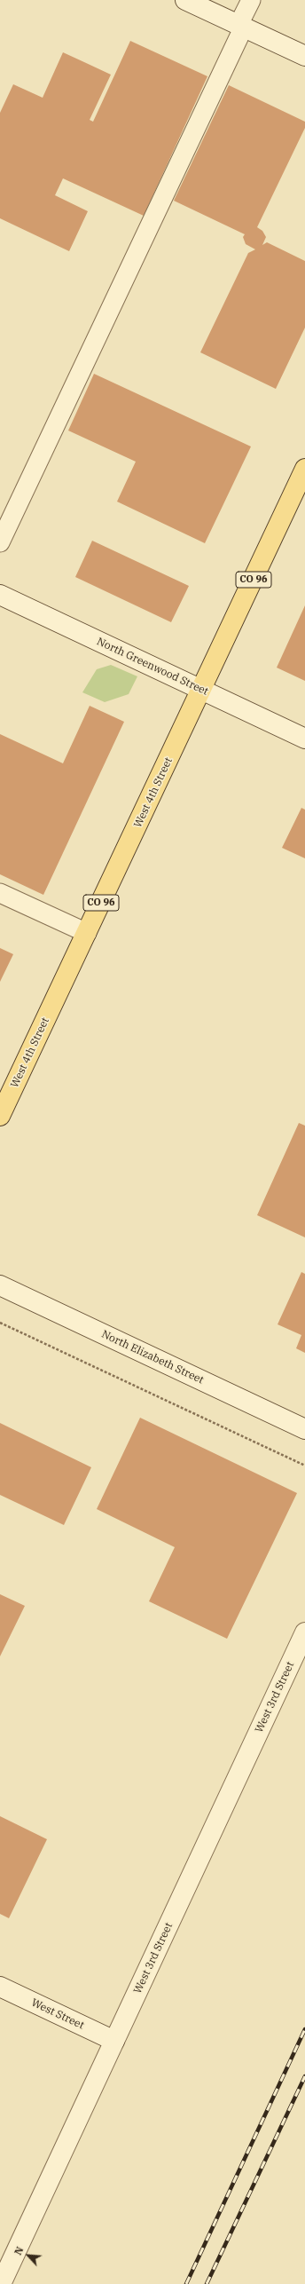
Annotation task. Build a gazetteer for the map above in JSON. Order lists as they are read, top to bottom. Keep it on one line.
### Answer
{"streets":{"main road":["CO 96","West 4th Street"],"street":["North Greenwood Street","North Elizabeth Street","West 3rd Street","West Street"]},"crossings":[["North Greenwood Street","West 4th Street"],["West 3rd Street","West Street"]],"north":"top left"}
